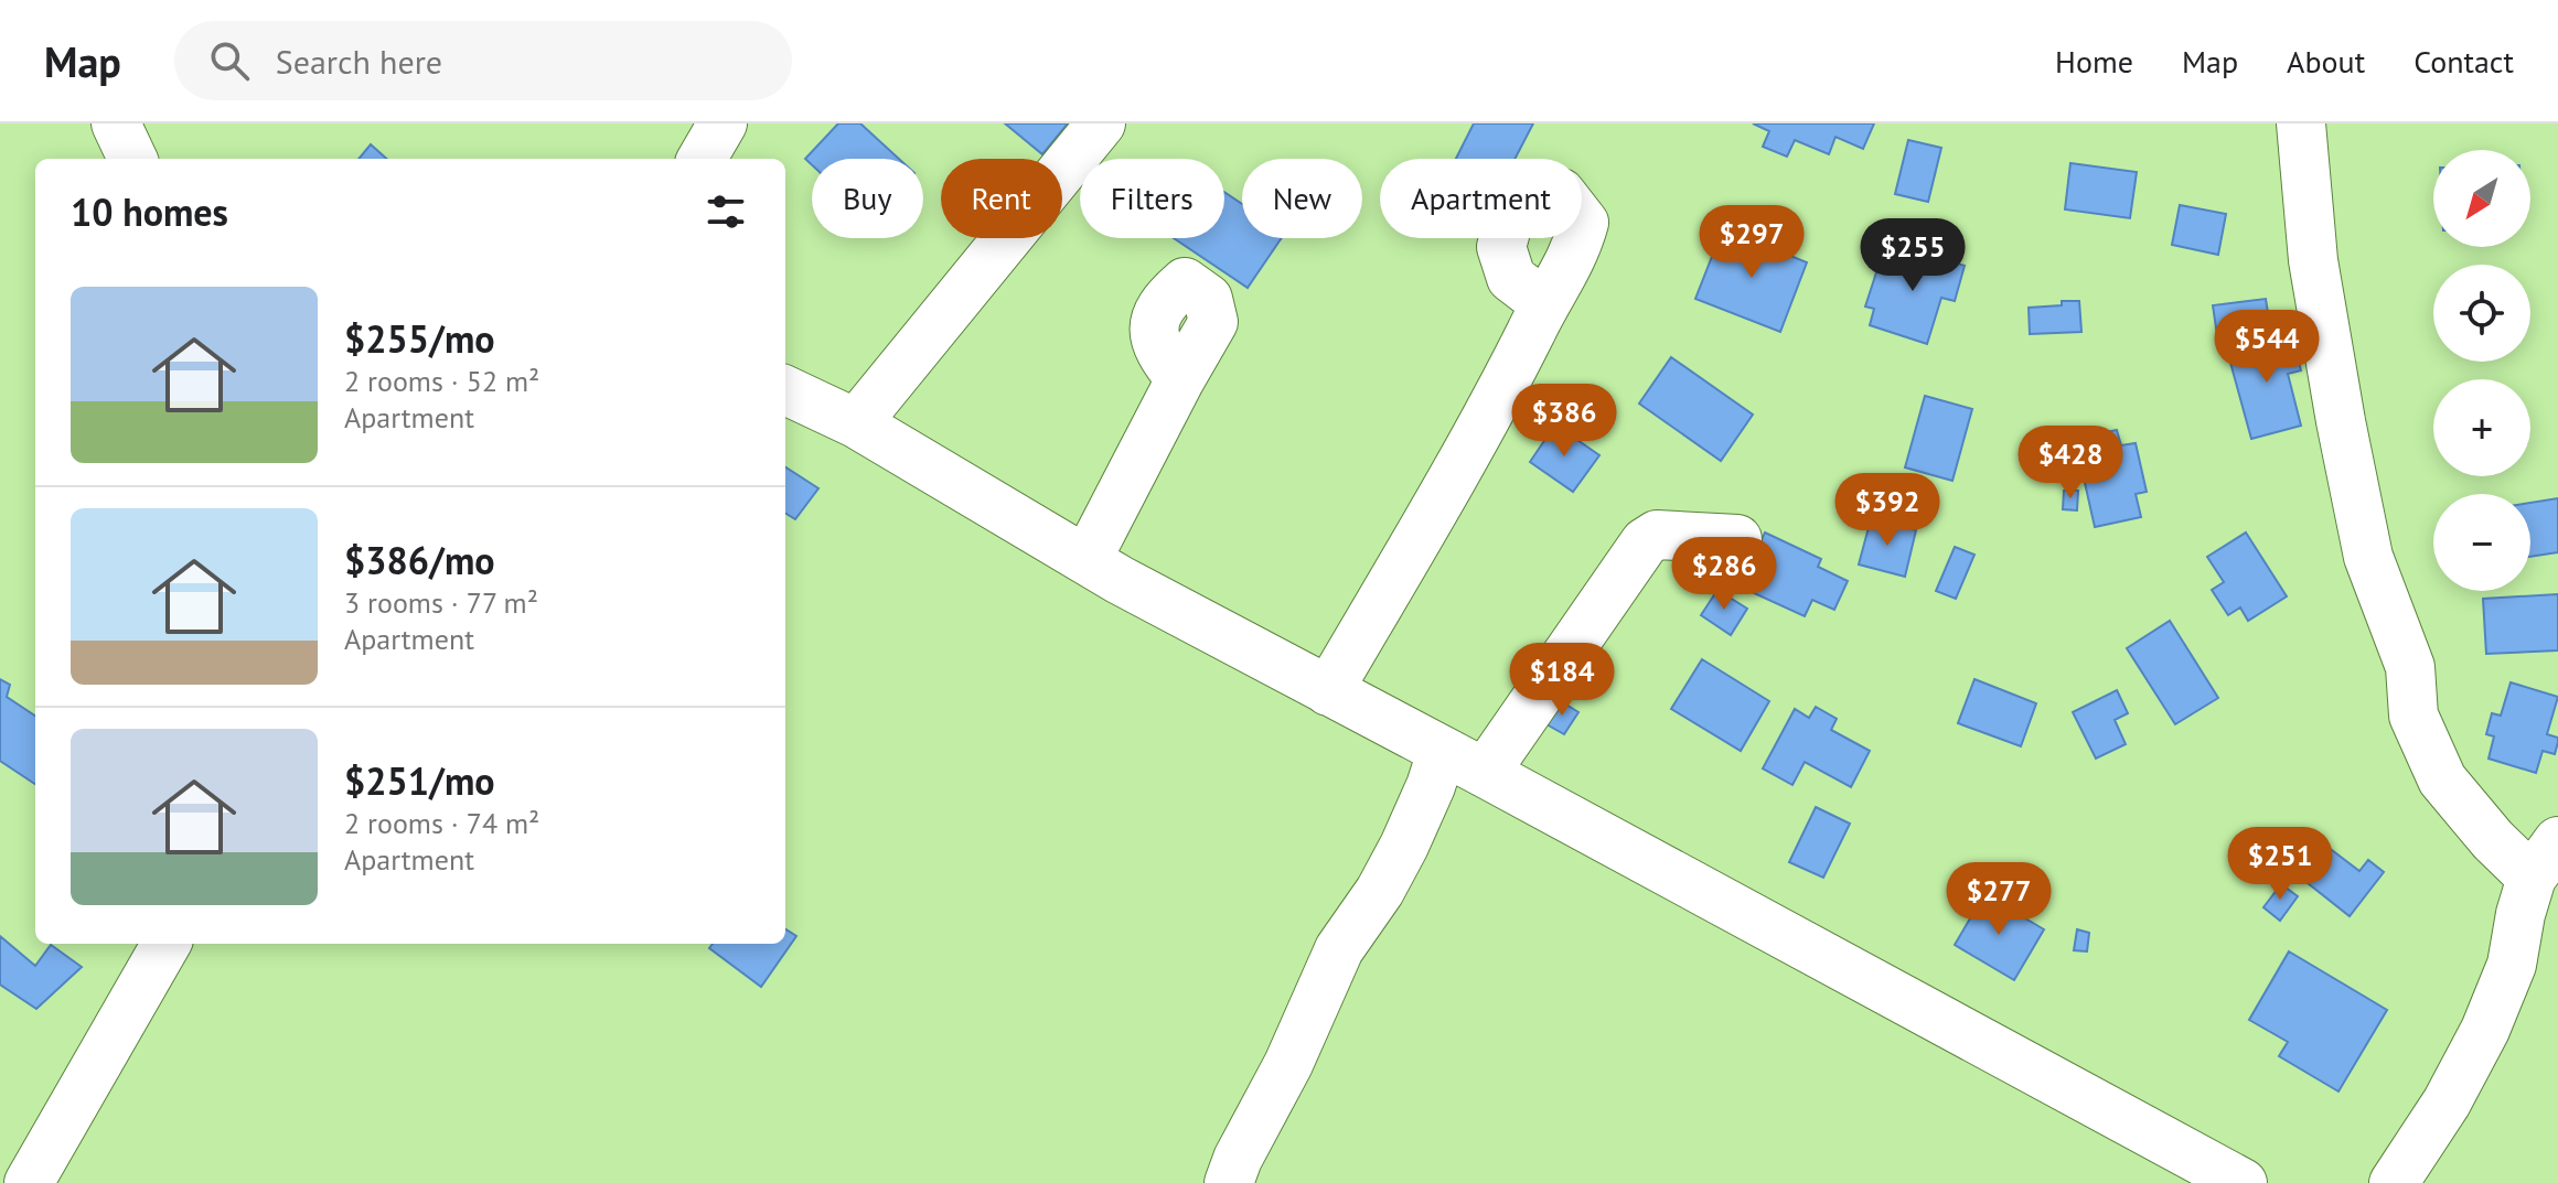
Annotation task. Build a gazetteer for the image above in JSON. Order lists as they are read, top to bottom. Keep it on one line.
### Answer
{"north":"bottom left","page":{"header":"Map","search":"Search here","nav":["Home","Map","About","Contact"],"map_buttons":["+","−"],"chip":["Buy","Rent","Filters","New","Apartment"],"heading":"10 homes","price":["$297","$255","$544","$386","$428","$392","$286","$184","$251","$277"],"list":[{"name":"$255/mo","note":"2 rooms · 52 m² · Apartment"},{"name":"$386/mo","note":"3 rooms · 77 m² · Apartment"},{"name":"$251/mo","note":"2 rooms · 74 m² · Apartment"}]}}
